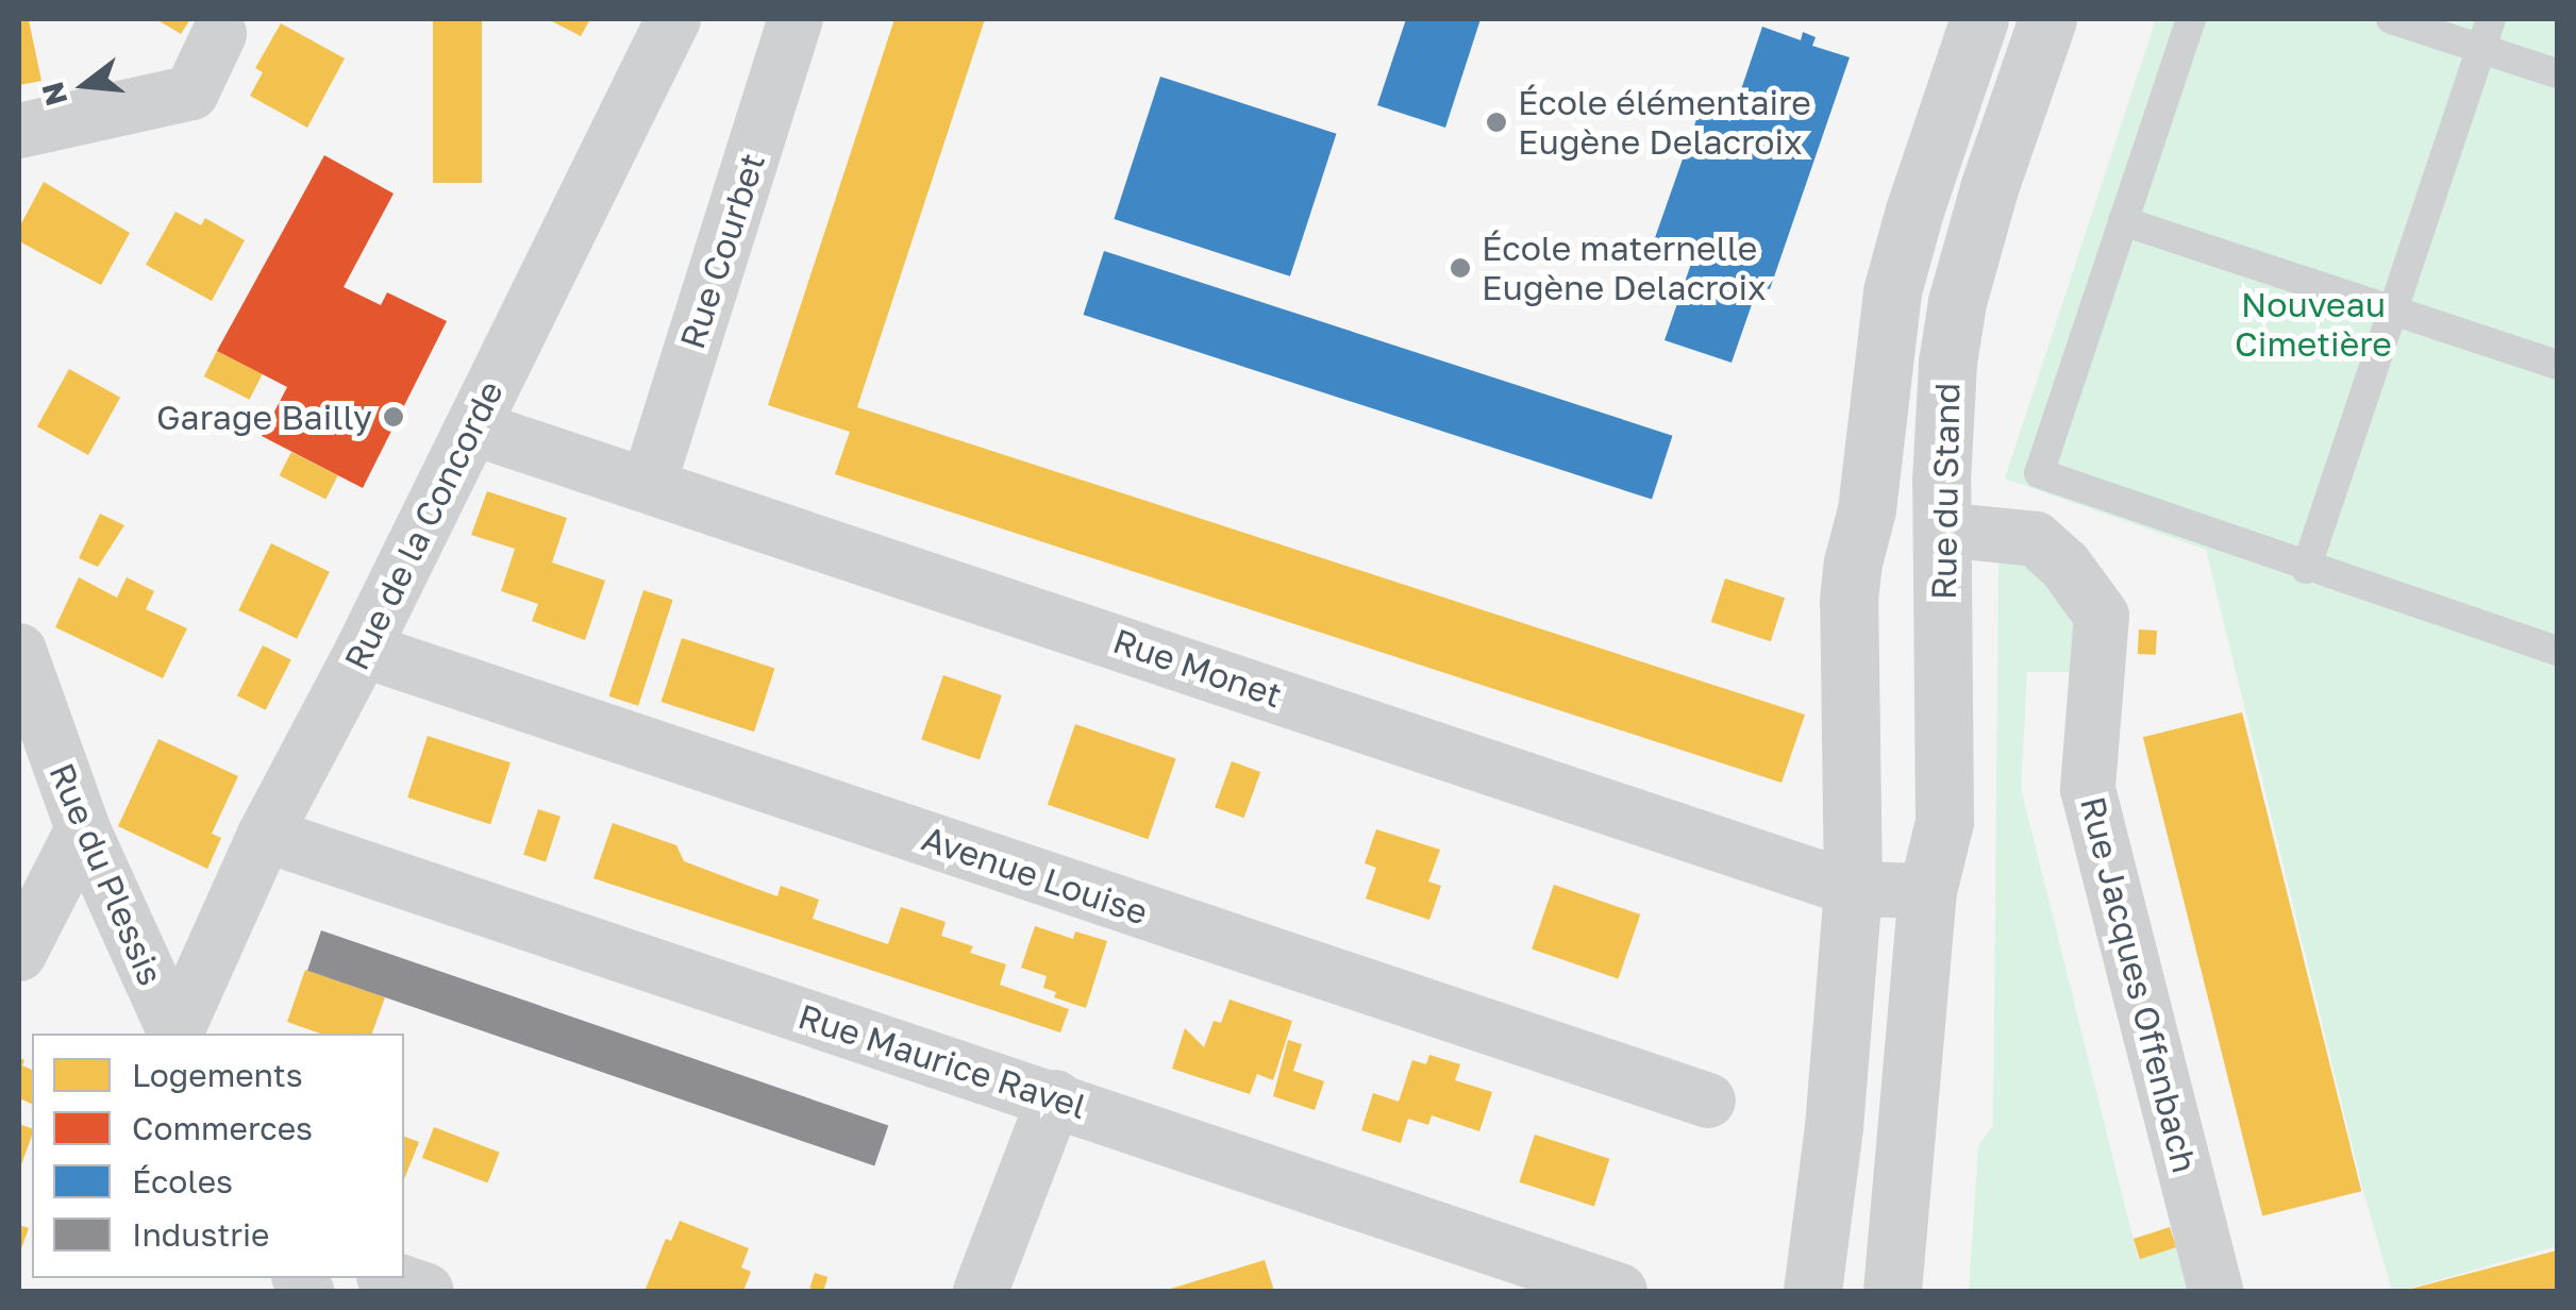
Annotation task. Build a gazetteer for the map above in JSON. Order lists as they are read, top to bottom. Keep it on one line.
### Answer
{"streets":{"street":["Rue Courbet","Rue du Stand","Rue de la Concorde","Rue Monet","Rue du Plessis","Avenue Louise","Rue Jacques Offenbach","Rue Maurice Ravel"]},"crossings":[["Rue Courbet","Rue Monet"],["Rue du Stand","Rue Monet"],["Rue du Stand","Rue Jacques Offenbach"],["Rue de la Concorde","Rue Monet"],["Rue de la Concorde","Avenue Louise"],["Rue de la Concorde","Rue Maurice Ravel"]],"parks":["Nouveau Cimetière"],"places":["École élémentaire Eugène Delacroix","École maternelle Eugène Delacroix","Garage Bailly"],"legend":["Logements","Commerces","Écoles","Industrie"],"north":"left"}
